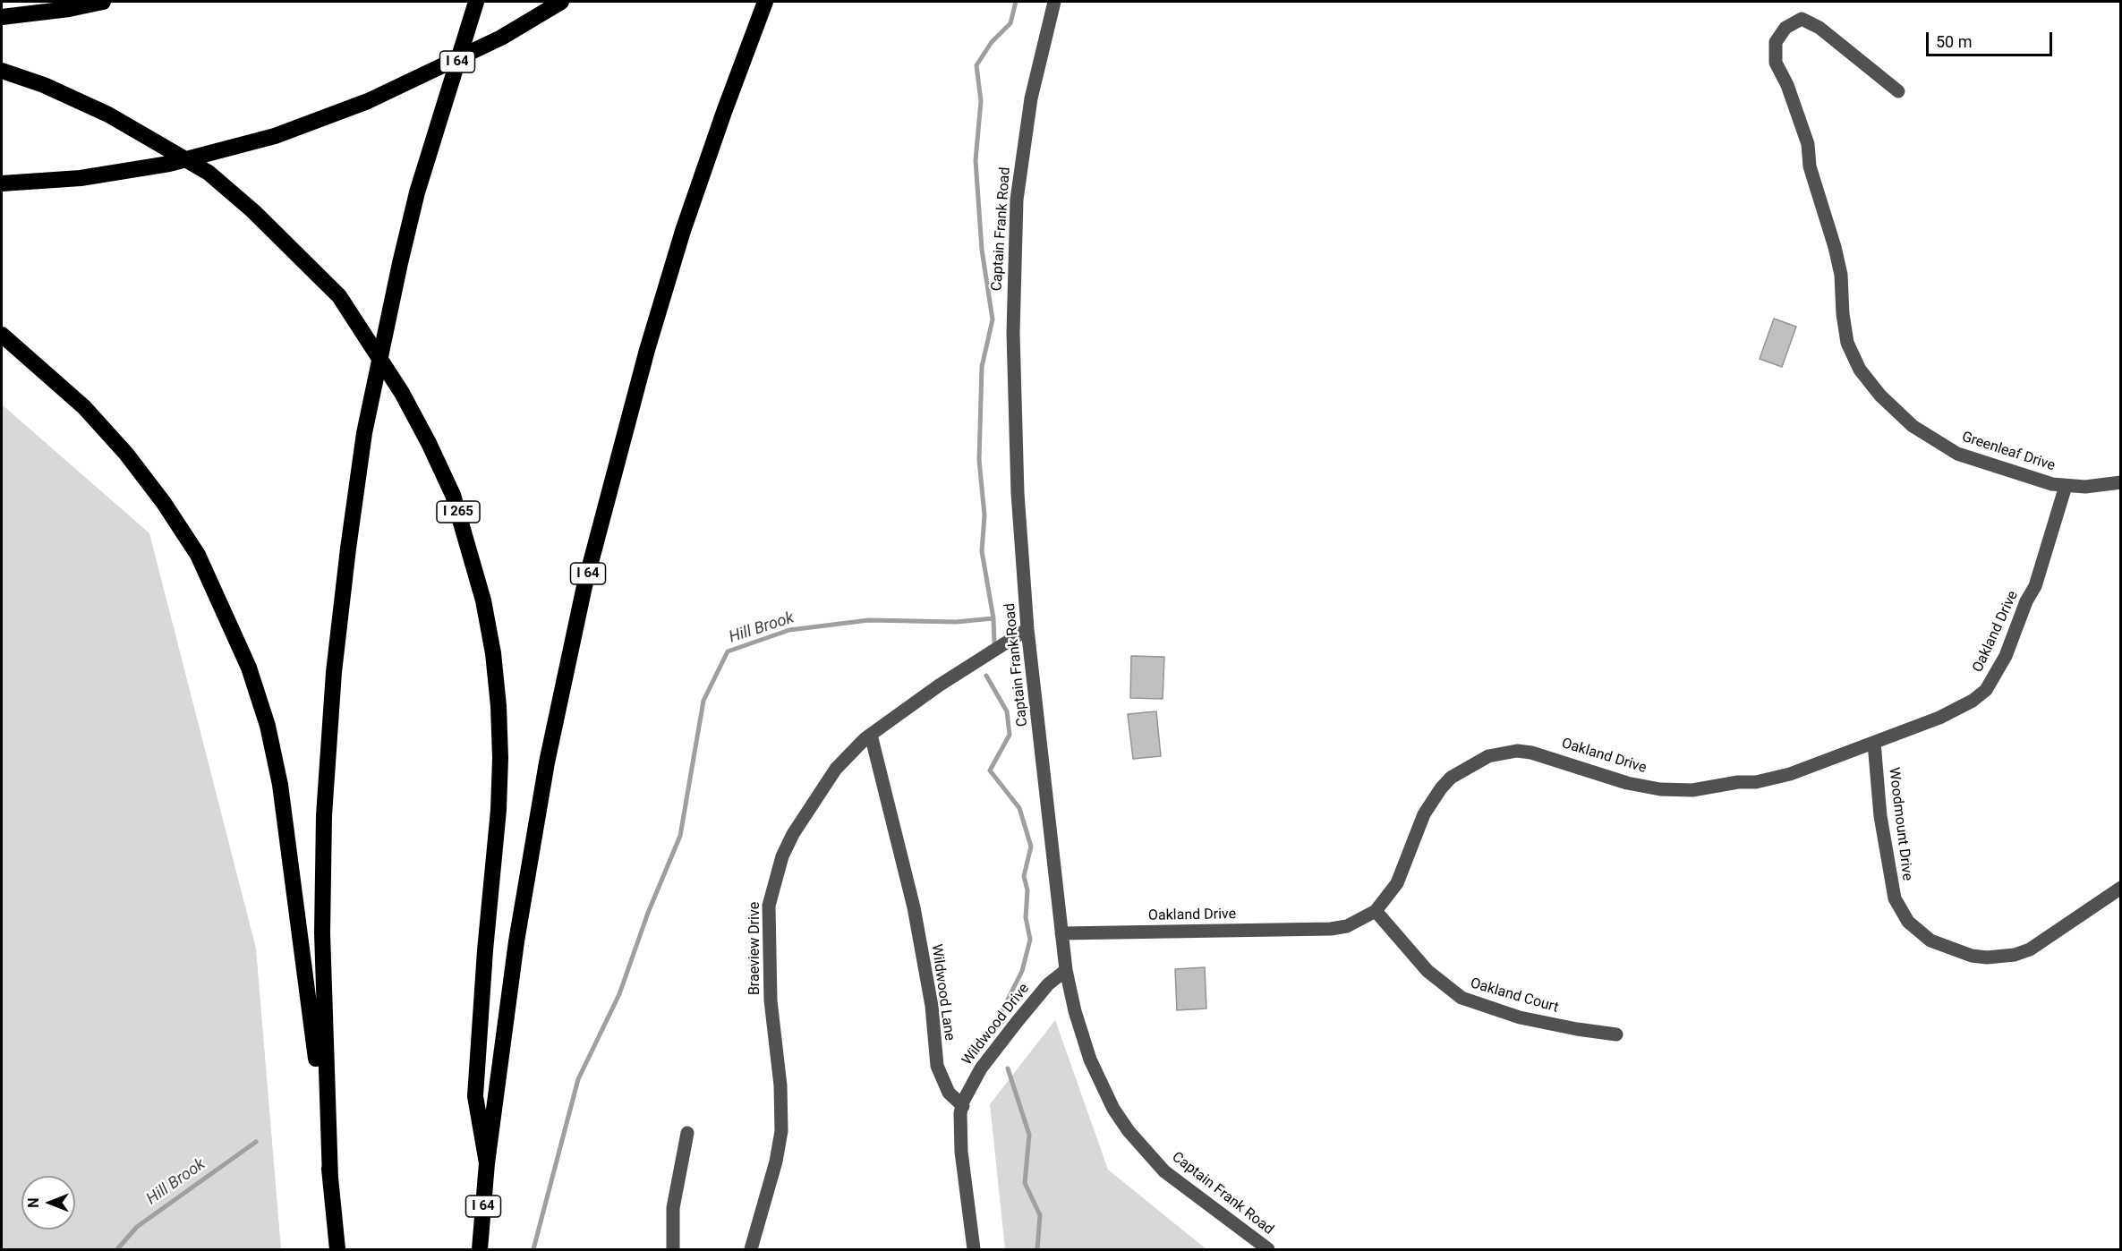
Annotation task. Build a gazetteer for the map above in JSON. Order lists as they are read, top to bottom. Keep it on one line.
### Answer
{"streets":{"highway":["I 64","I 265"],"street":["Captain Frank Road","Greenleaf Drive","Oakland Drive","Woodmount Drive","Braeview Drive","Wildwood Lane","Oakland Court","Wildwood Drive"]},"crossings":[["I 64","I 265"],["Captain Frank Road","Oakland Drive"],["Captain Frank Road","Braeview Drive"],["Captain Frank Road","Wildwood Drive"],["Greenleaf Drive","Oakland Drive"],["Oakland Drive","Woodmount Drive"],["Oakland Drive","Oakland Court"],["Braeview Drive","Wildwood Lane"],["Wildwood Lane","Wildwood Drive"]],"water":["Hill Brook"],"scale_bar":"50 m","north":"left"}
